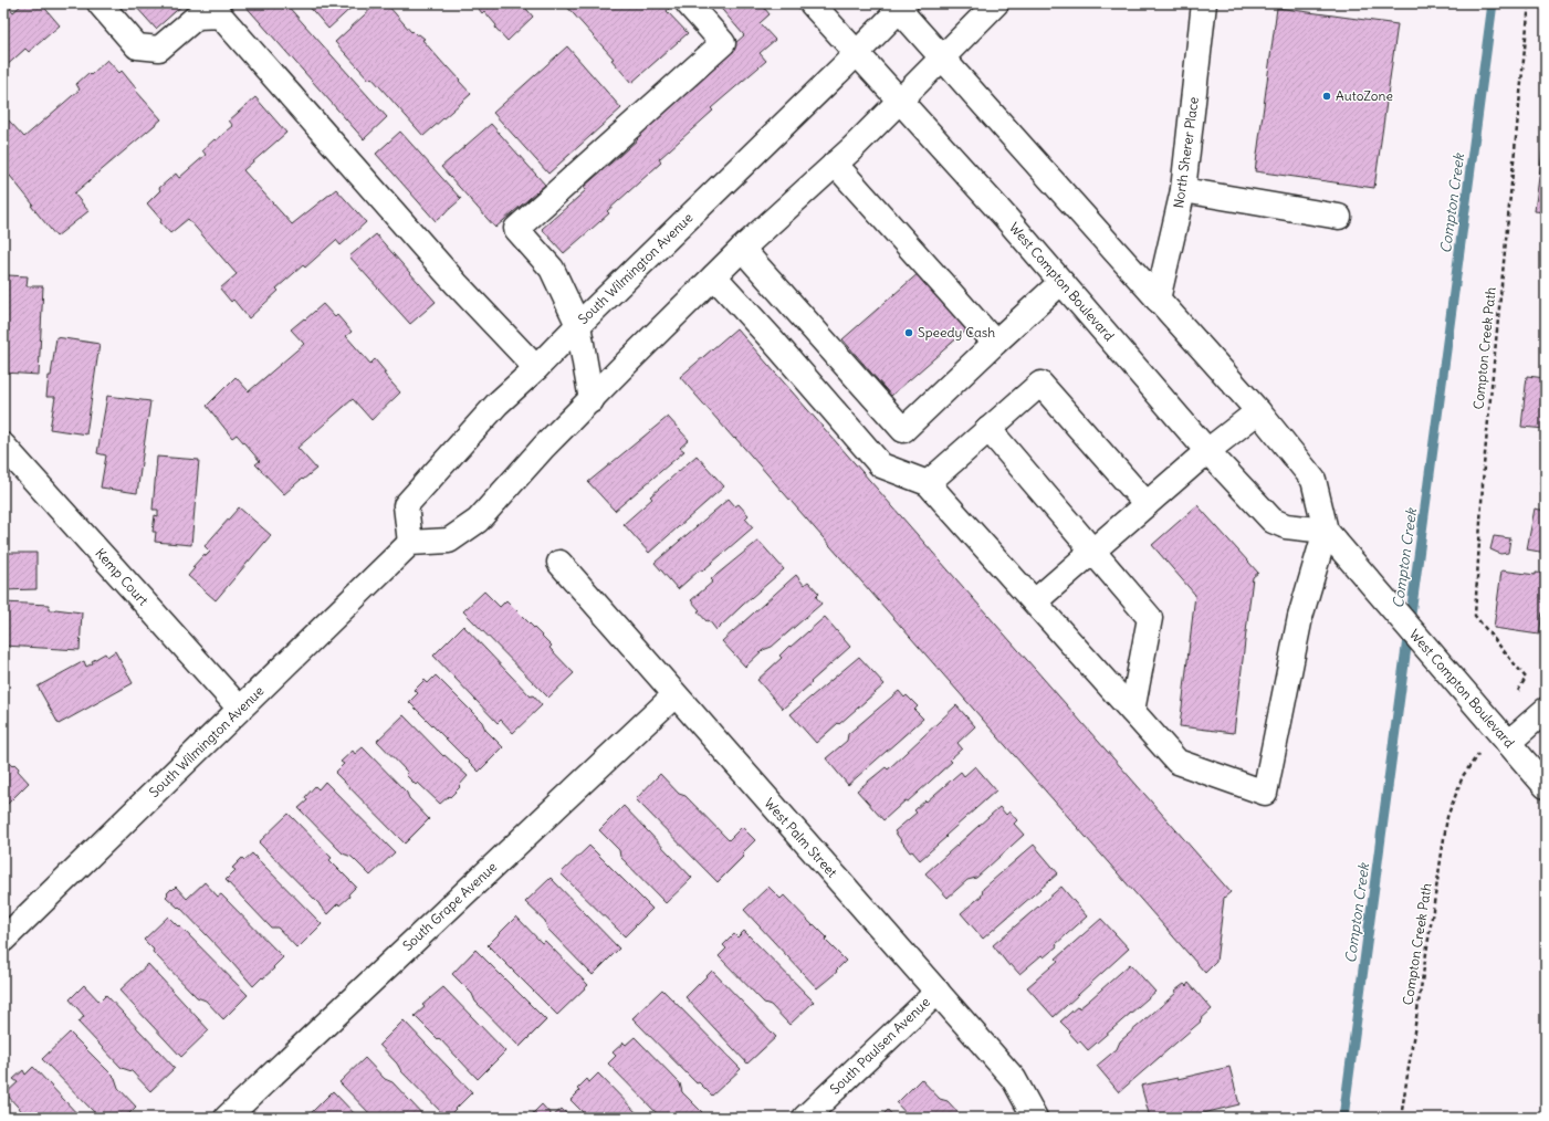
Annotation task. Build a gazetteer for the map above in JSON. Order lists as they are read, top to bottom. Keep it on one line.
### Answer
{"streets":{"main road":["North Sherer Place","South Wilmington Avenue","West Compton Boulevard","Kemp Court","West Palm Street","South Grape Avenue","South Paulsen Avenue"],"path":["Compton Creek Path"]},"crossings":[["North Sherer Place","West Compton Boulevard"],["South Wilmington Avenue","West Compton Boulevard"],["South Wilmington Avenue","Kemp Court"],["West Palm Street","South Grape Avenue"],["West Palm Street","South Paulsen Avenue"]],"water":["Compton Creek"],"places":["AutoZone","Speedy Cash"]}
